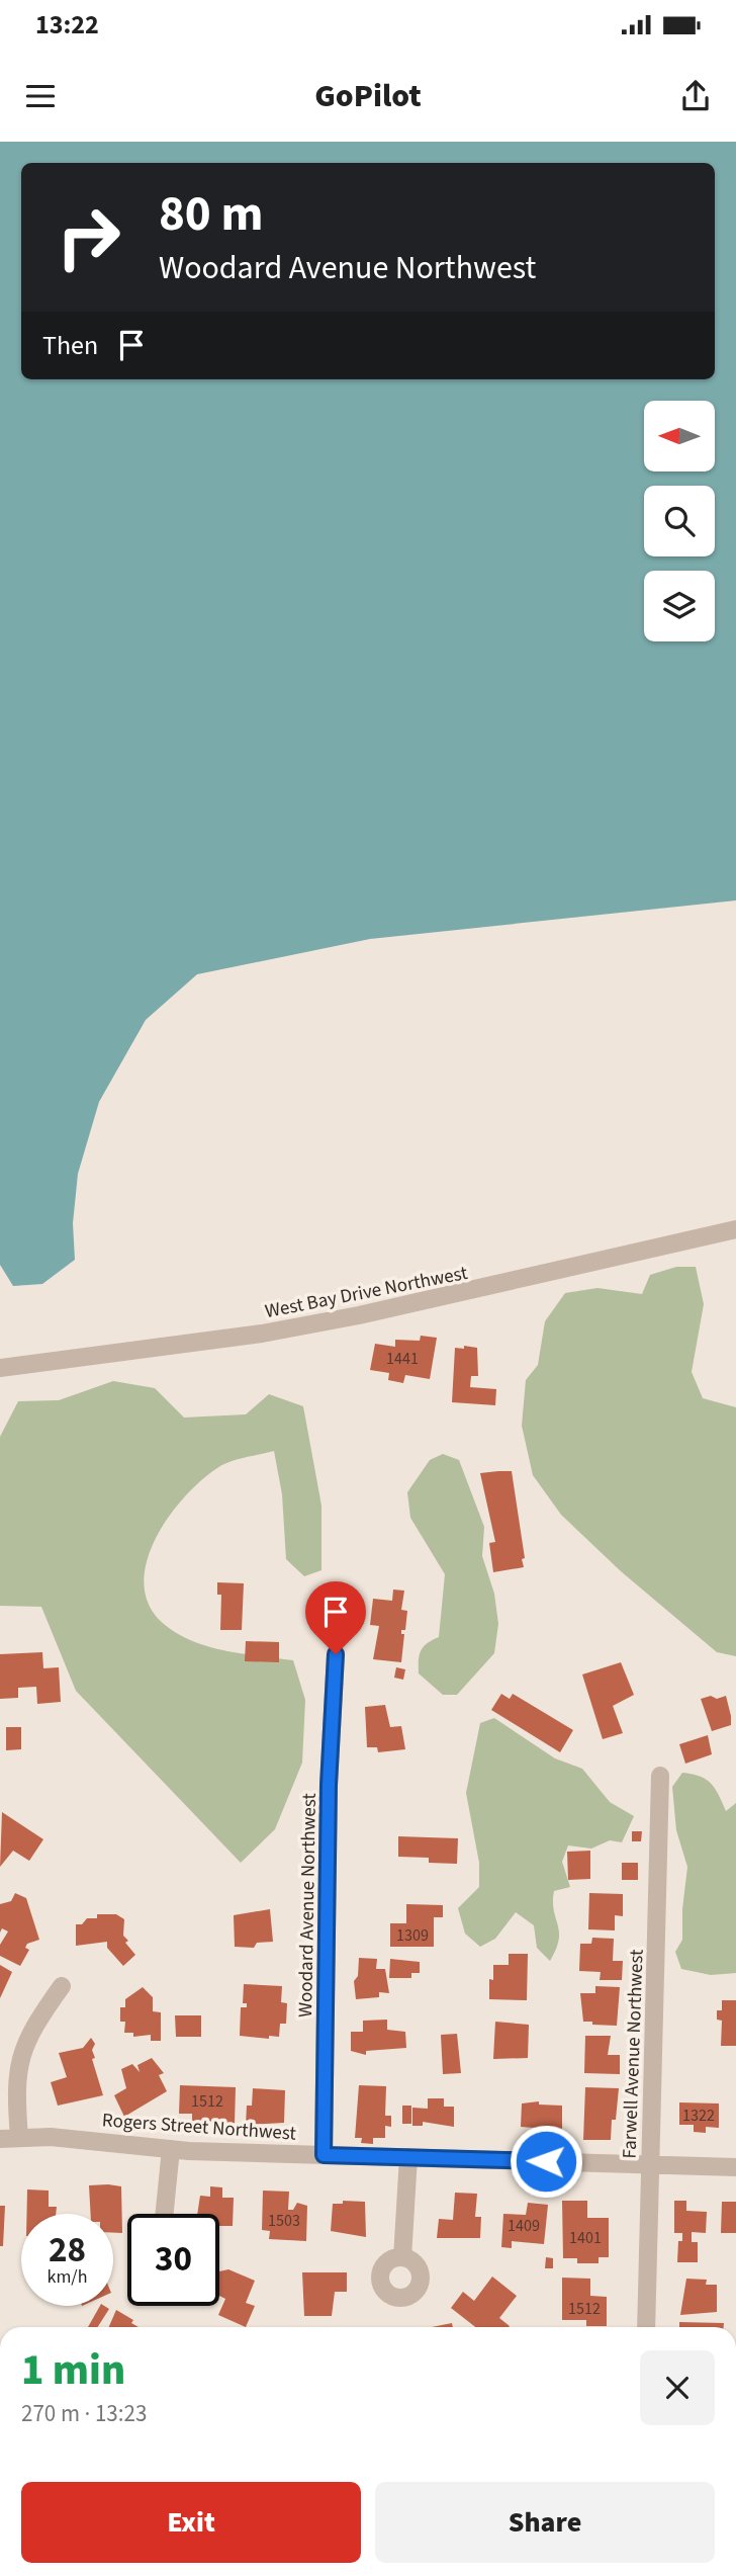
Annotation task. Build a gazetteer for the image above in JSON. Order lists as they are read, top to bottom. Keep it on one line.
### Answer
{"streets":{"street":["West Bay Drive Northwest","Woodard Avenue Northwest","Farwell Avenue Northwest","Rogers Street Northwest"]},"crossings":[["Woodard Avenue Northwest","Rogers Street Northwest"],["Farwell Avenue Northwest","Rogers Street Northwest"]],"house_numbers":["1441","1309","1512","1322","1503","1409","1401","1512"],"north":"left","page":{"status":"13:22","header":"GoPilot","turn":["80 m","Woodard Avenue Northwest"],"then":"Then","speed":"28 km/h","limit":"30","heading":["1 min","270 m · 13:23"],"buttons":["Exit","Share"]}}
